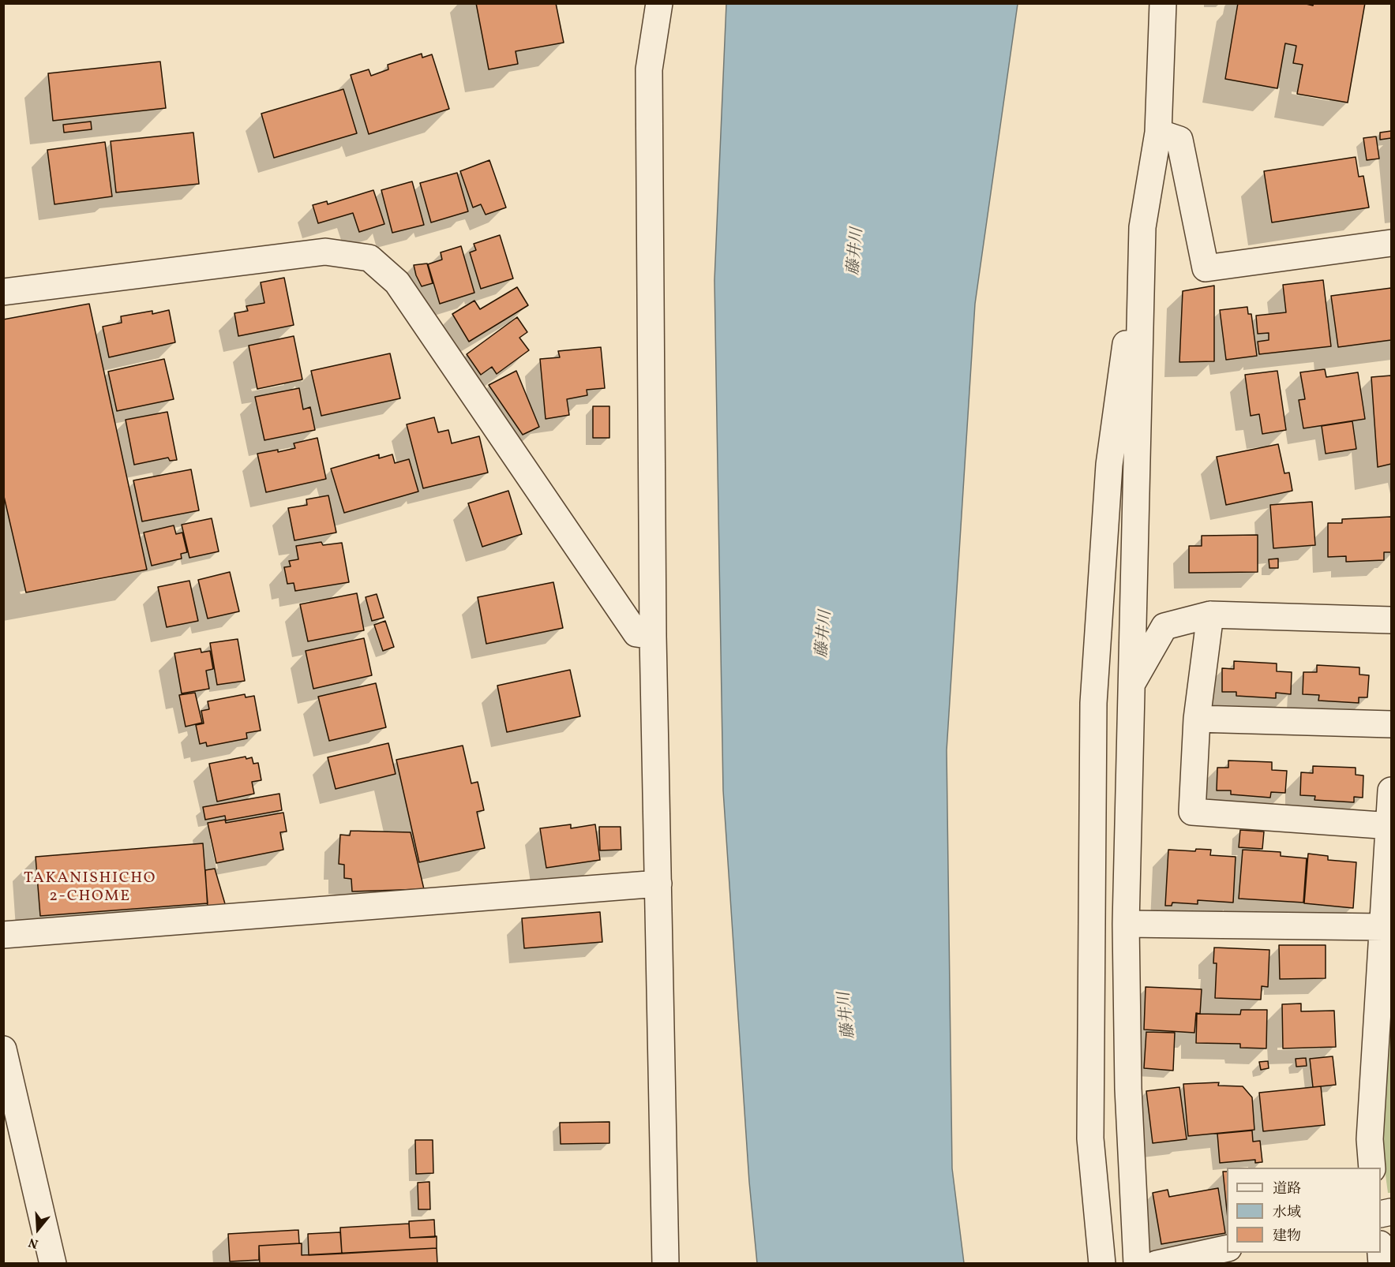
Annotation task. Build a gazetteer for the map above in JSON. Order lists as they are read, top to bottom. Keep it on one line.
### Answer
{"districts":["TAKANISHICHO 2-CHOME"],"water":["藤井川"],"legend":["道路","水域","建物"],"north":"bottom"}
